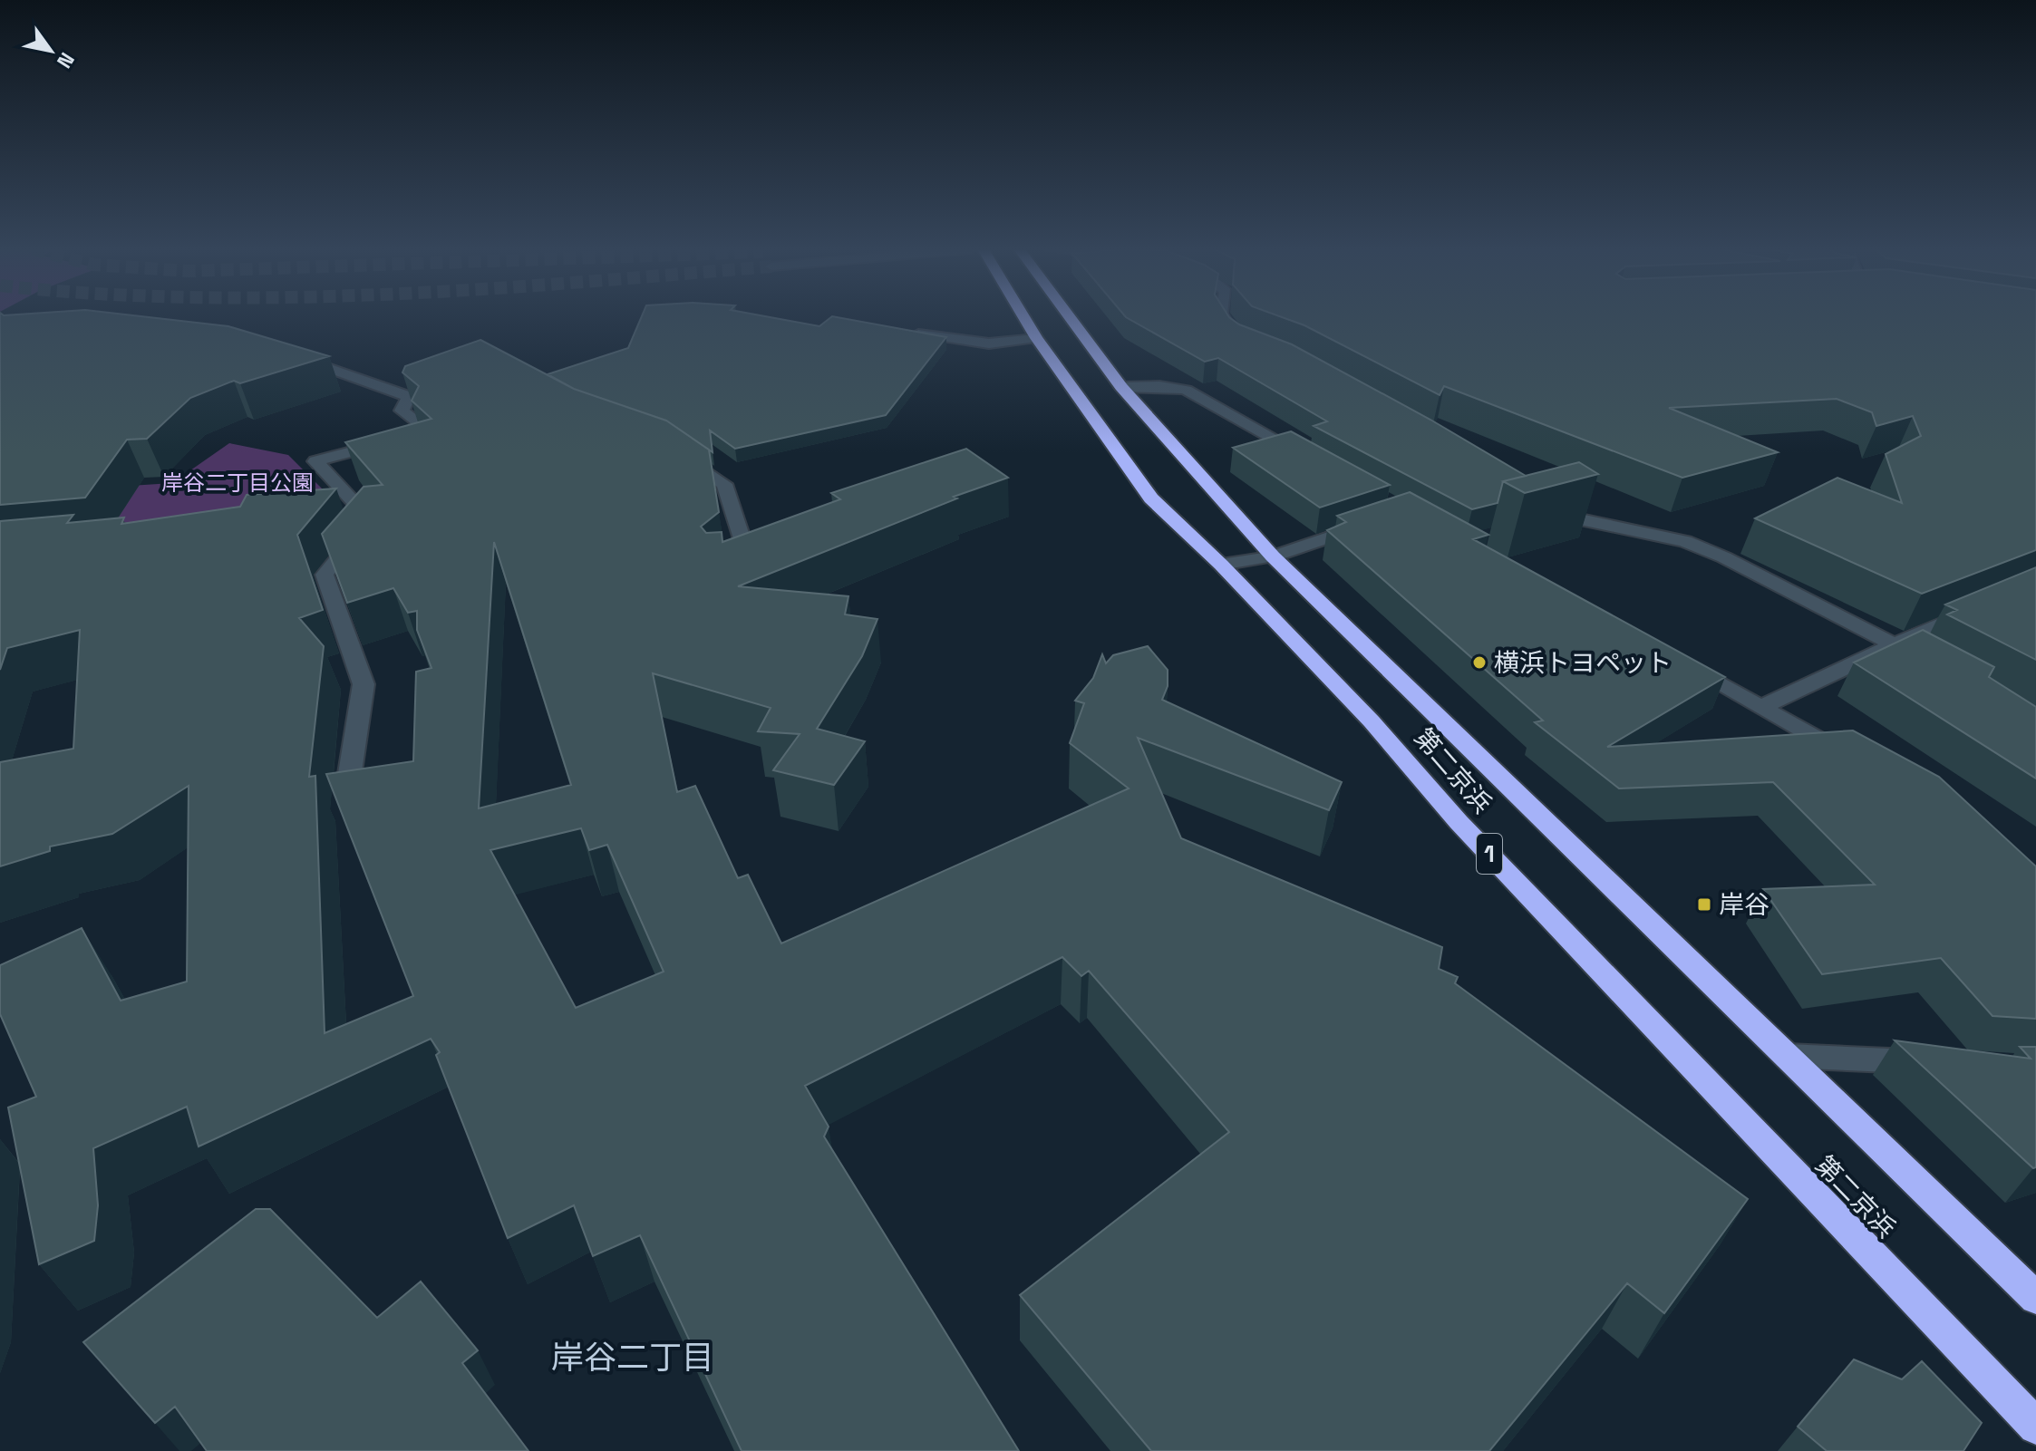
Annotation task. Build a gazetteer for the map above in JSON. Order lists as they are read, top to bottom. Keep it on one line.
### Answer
{"streets":{"highway":["第二京浜","1"]},"districts":["岸谷二丁目"],"parks":["岸谷二丁目公園"],"places":{"other":["横浜トヨペット"],"transit":["岸谷"]},"north":"bottom right"}
